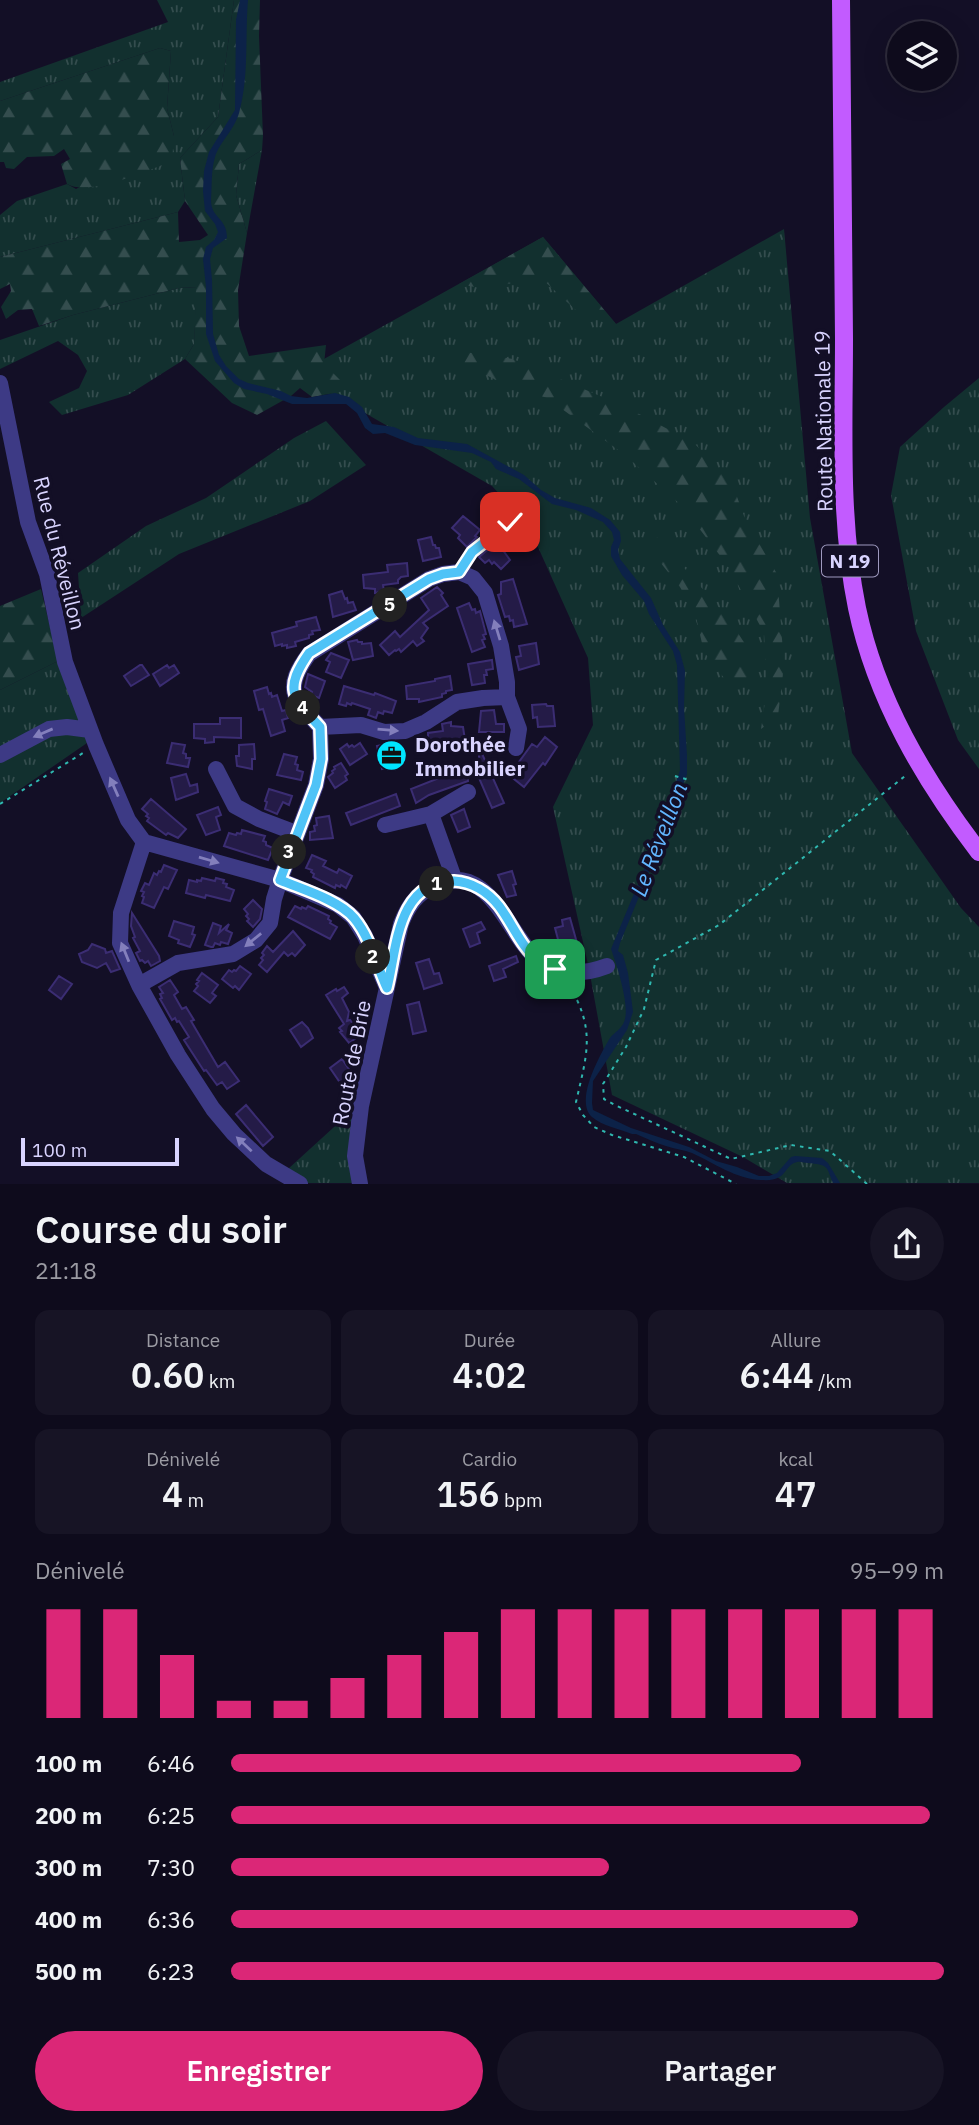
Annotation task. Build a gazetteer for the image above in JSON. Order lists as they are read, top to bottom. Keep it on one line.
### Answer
{"streets":{"main road":["Route Nationale 19","N 19"],"street":["Rue du Réveillon","Route de Brie"]},"water":["Le Réveillon"],"places":{"office":["Dorothée Immobilier"]},"scale_bar":"100 m","page":{"pins":["5","4","3","1","2"],"scale":"100 m","heading":["Course du soir","21:18"],"stats":[["Distance","0.60 km"],["Durée","4:02"],["Allure","6:44 /km"],["Dénivelé","4 m"],["Cardio","156 bpm"],["kcal","47"]],"chart":["Dénivelé","95–99 m"],"list":[{"name":"100 m","note":"6:46"},{"name":"200 m","note":"6:25"},{"name":"300 m","note":"7:30"},{"name":"400 m","note":"6:36"},{"name":"500 m","note":"6:23"}],"buttons":["Enregistrer","Partager"]}}
